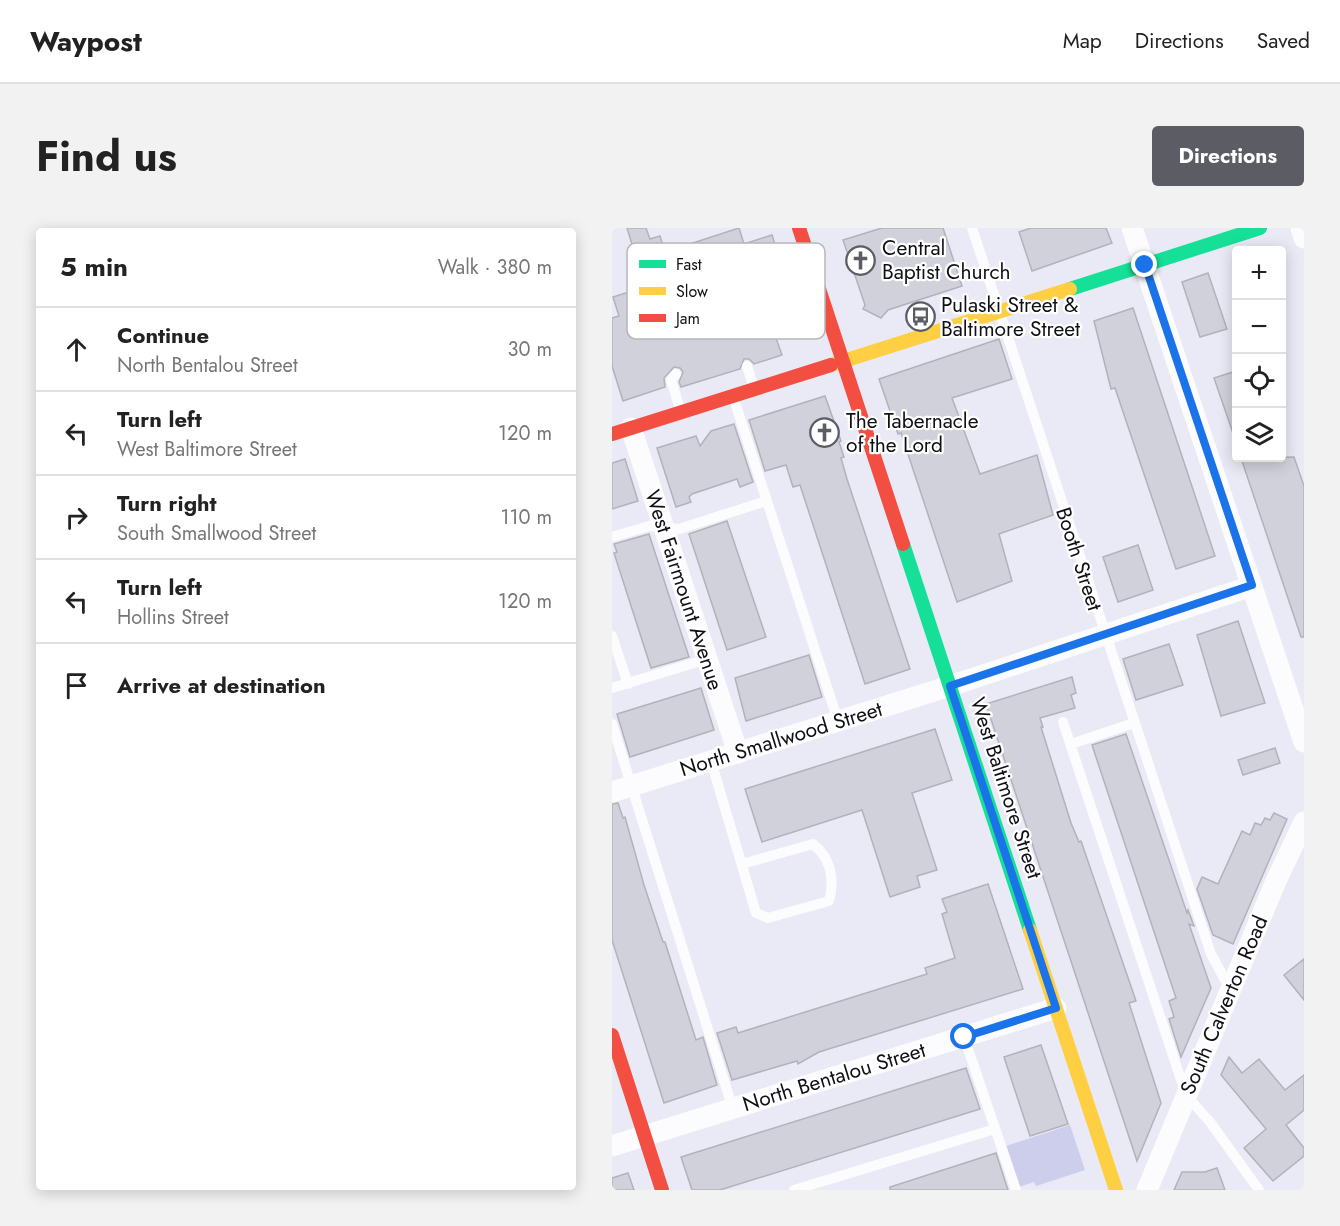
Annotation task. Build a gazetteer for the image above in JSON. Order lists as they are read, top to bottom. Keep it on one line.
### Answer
{"streets":{"main road":["West Baltimore Street"],"street":["West Fairmount Avenue","North Smallwood Street","South Calverton Road","North Bentalou Street"],"lane":["Booth Street"]},"crossings":[["Booth Street","North Smallwood Street"],["Booth Street","South Calverton Road"],["West Fairmount Avenue","North Smallwood Street"],["North Smallwood Street","West Baltimore Street"],["West Baltimore Street","North Bentalou Street"]],"places":{"church":["Central Baptist Church","The Tabernacle of the Lord"],"bus stop":["Pulaski Street & Baltimore Street"]},"legend":["Fast","Slow","Jam"],"page":{"header":"Waypost","nav":["Map","Directions","Saved"],"title":"Find us","buttons":"Directions","heading":["5 min","Walk · 380 m"],"map_buttons":["+","−"],"list":[["Continue","North Bentalou Street","30 m"],["Turn left","West Baltimore Street","120 m"],["Turn right","South Smallwood Street","110 m"],["Turn left","Hollins Street","120 m"],"Arrive at destination"]}}
